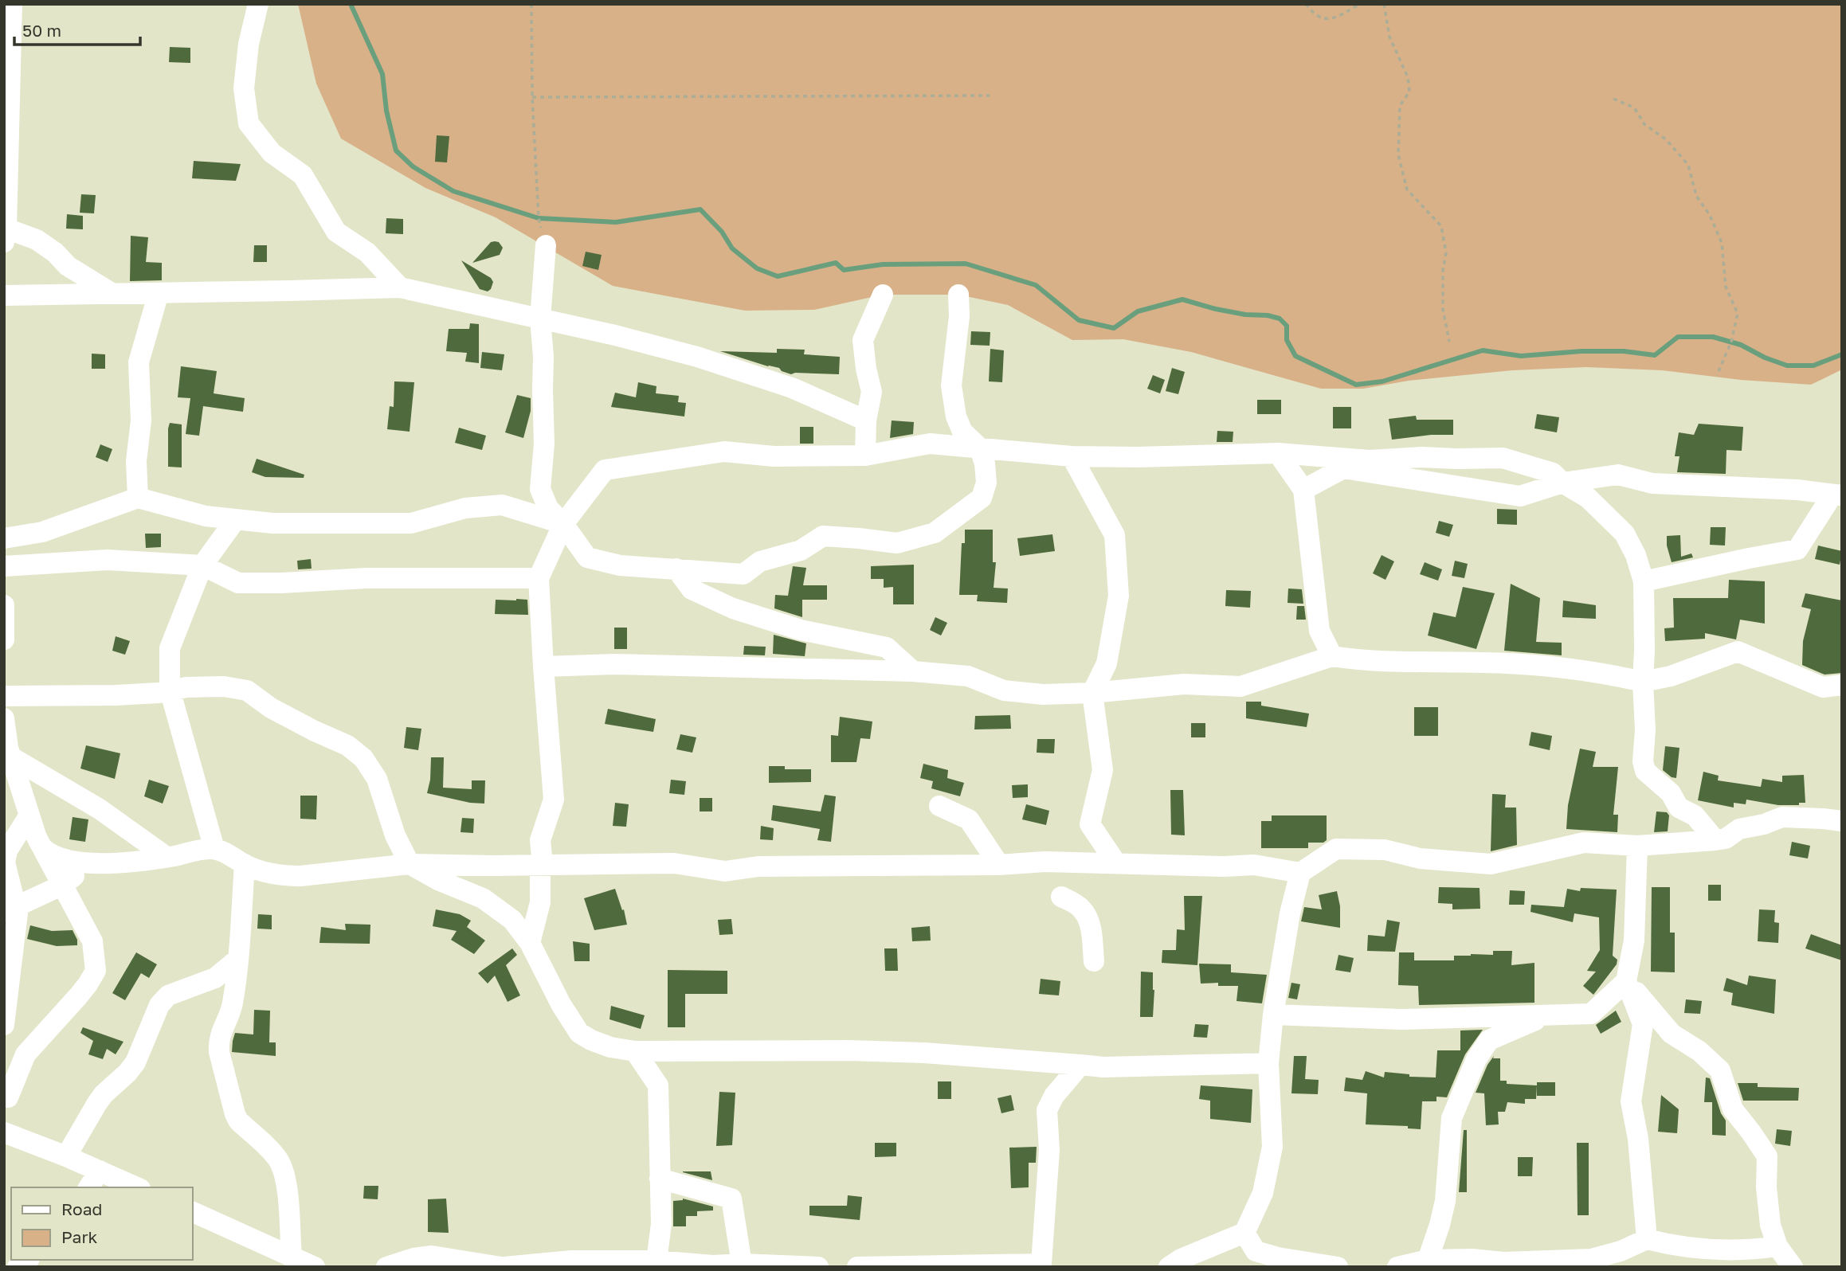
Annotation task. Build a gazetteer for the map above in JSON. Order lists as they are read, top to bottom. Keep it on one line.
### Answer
{"legend":["Road","Park"],"scale_bar":"50 m"}
